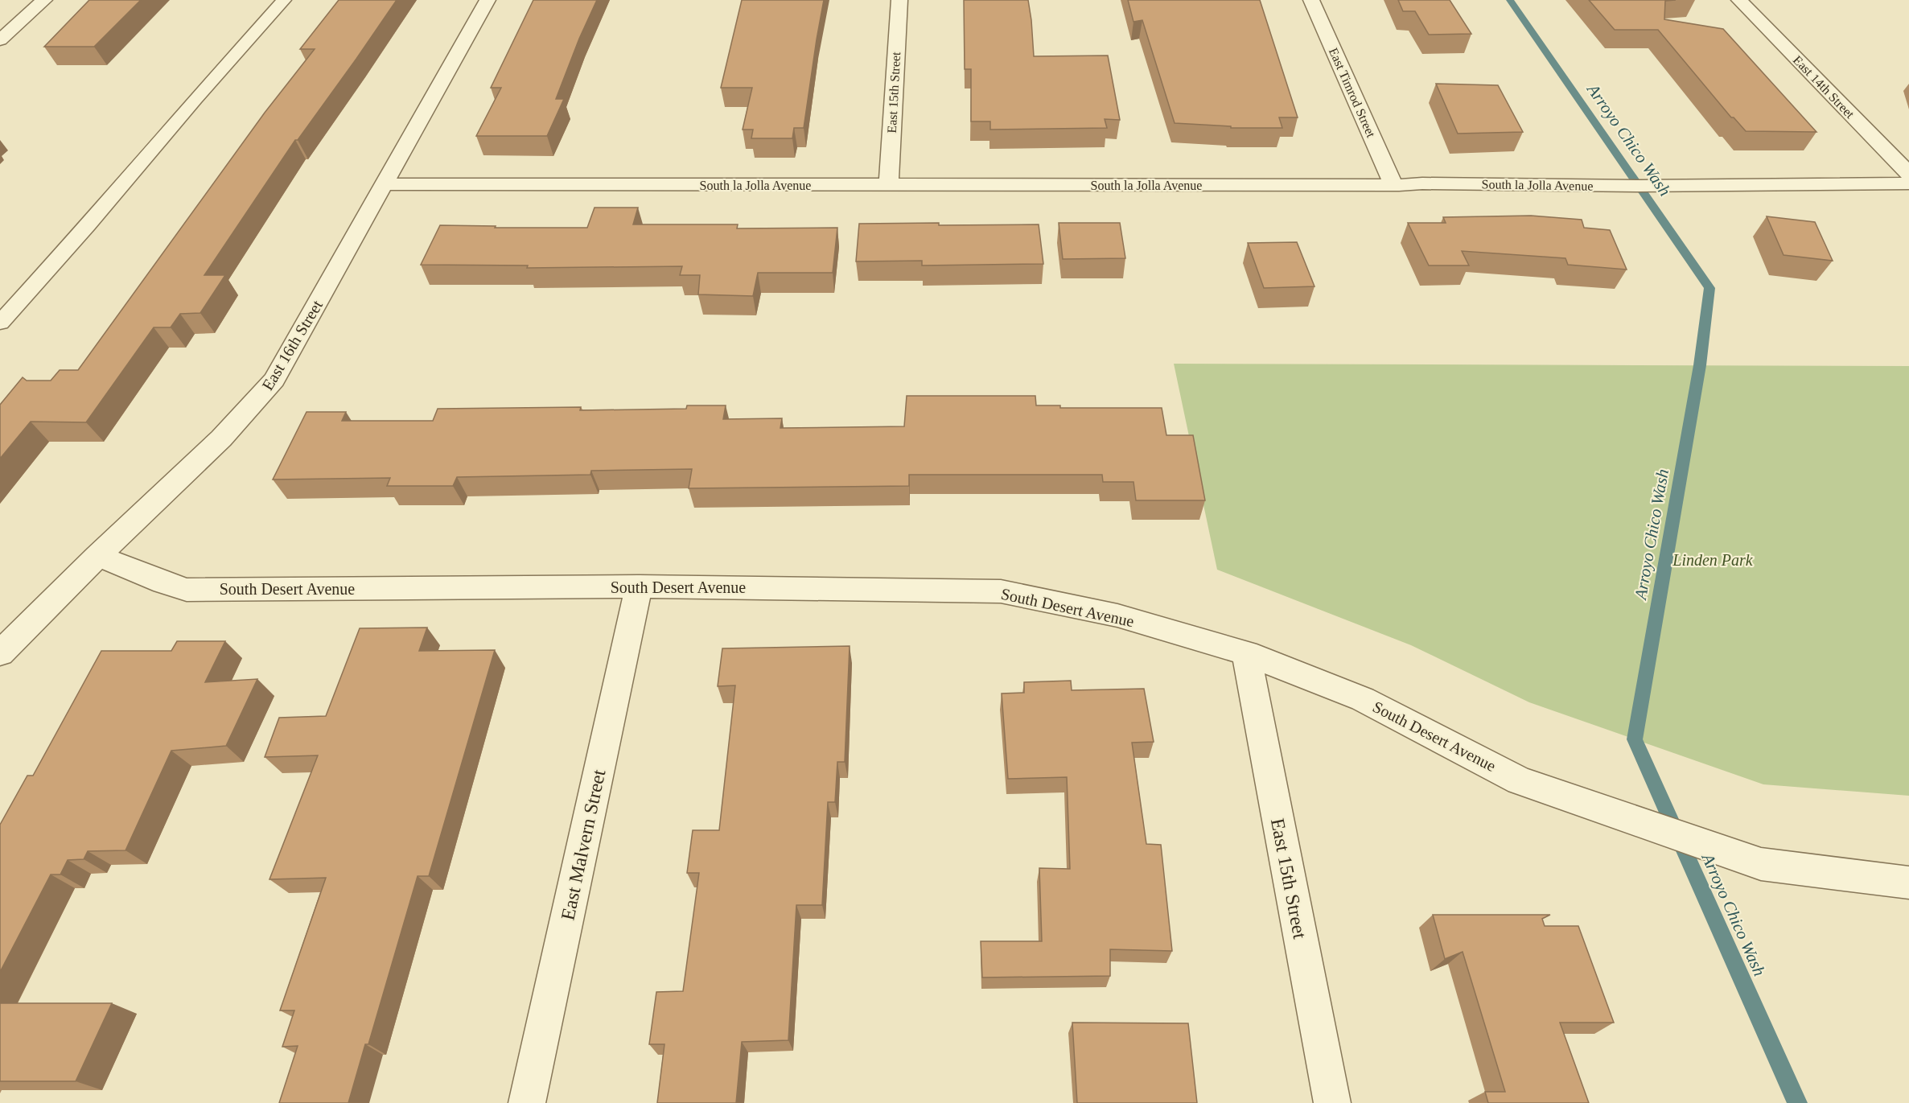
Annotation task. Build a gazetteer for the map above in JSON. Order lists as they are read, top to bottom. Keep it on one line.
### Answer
{"streets":{"street":["East 14th Street","East 15th Street","East Timrod Street","South la Jolla Avenue","East 16th Street","South Desert Avenue","East Malvern Street"]},"crossings":[["East 15th Street","South la Jolla Avenue"],["East 15th Street","South Desert Avenue"],["East Timrod Street","South la Jolla Avenue"],["South la Jolla Avenue","East 16th Street"],["East 16th Street","South Desert Avenue"],["South Desert Avenue","East Malvern Street"]],"water":["Arroyo Chico Wash"],"parks":["Linden Park"]}
